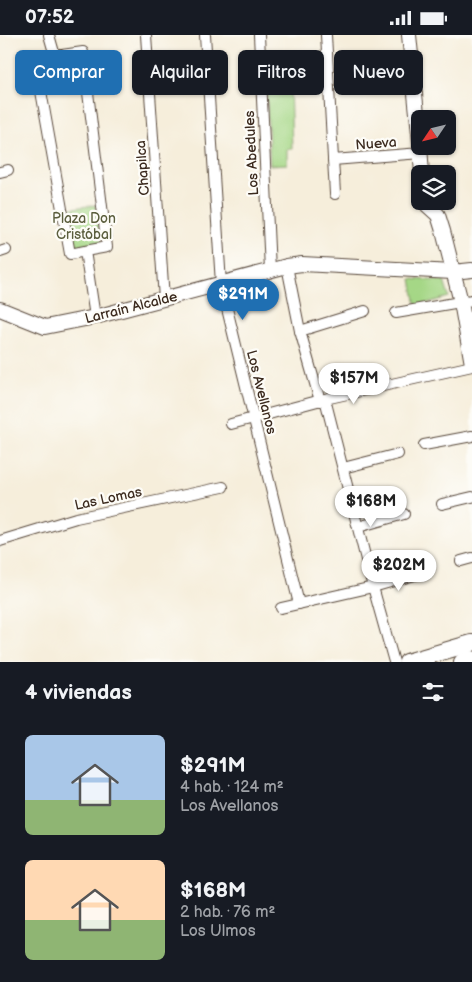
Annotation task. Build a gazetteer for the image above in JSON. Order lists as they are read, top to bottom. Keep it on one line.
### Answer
{"streets":{"street":["Nueva","Los Abedules","Chapilca","Larraín Alcalde","Los Avellanos","Las Lomas"]},"crossings":[["Los Abedules","Larraín Alcalde"],["Chapilca","Larraín Alcalde"],["Larraín Alcalde","Los Avellanos"]],"parks":["Plaza Don Cristóbal"],"north":"bottom left","page":{"status":"07:52","chip":["Comprar","Alquilar","Filtros","Nuevo"],"price":["$291M","$157M","$168M","$202M"],"heading":"4 viviendas","list":[{"name":"$291M","note":"4 hab. · 124 m² · Los Avellanos"},{"name":"$168M","note":"2 hab. · 76 m² · Los Ulmos"}]}}
